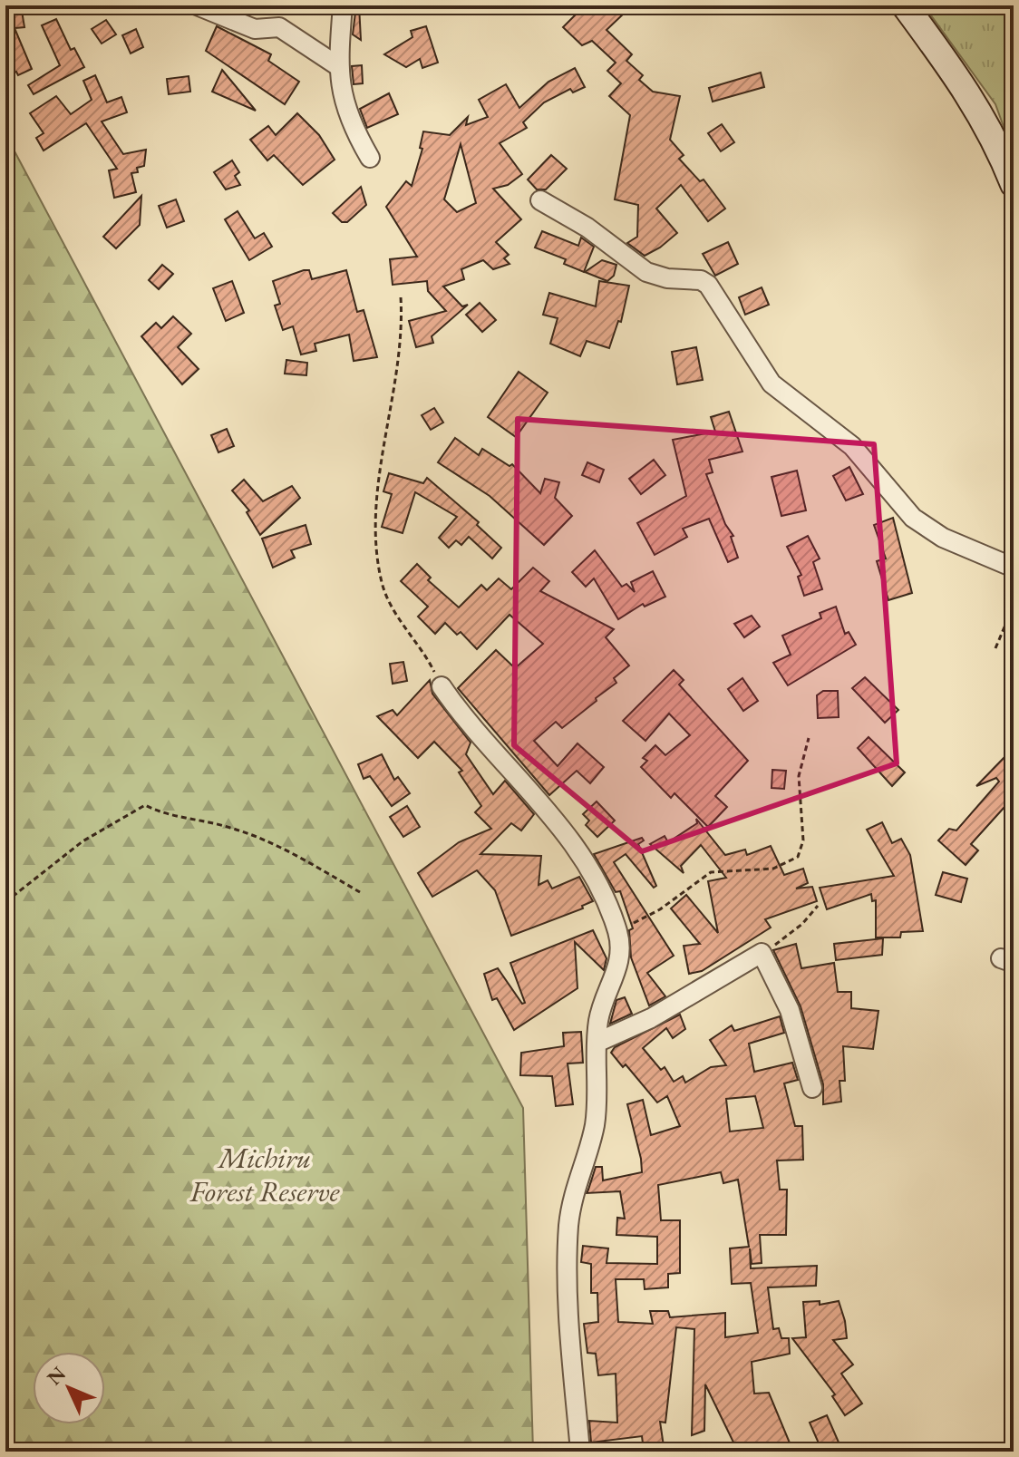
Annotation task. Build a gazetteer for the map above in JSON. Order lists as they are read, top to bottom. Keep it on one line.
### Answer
{"parks":["Michiru Forest Reserve"],"north":"top left"}
